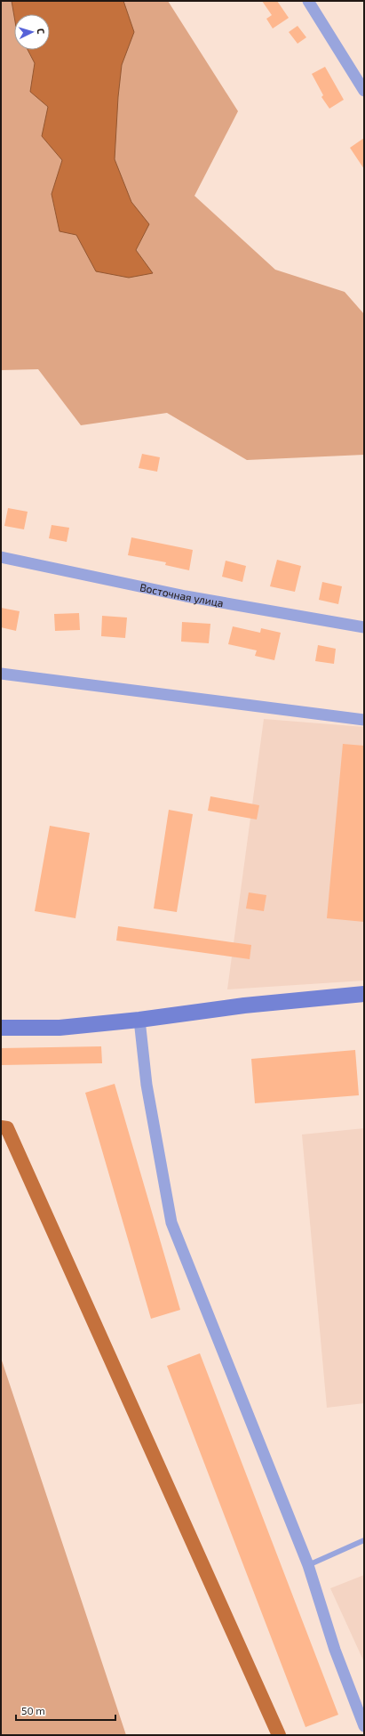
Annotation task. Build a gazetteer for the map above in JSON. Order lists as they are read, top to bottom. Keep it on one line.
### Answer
{"streets":{"street":["Восточная улица"]},"scale_bar":"50 m","north":"right"}
